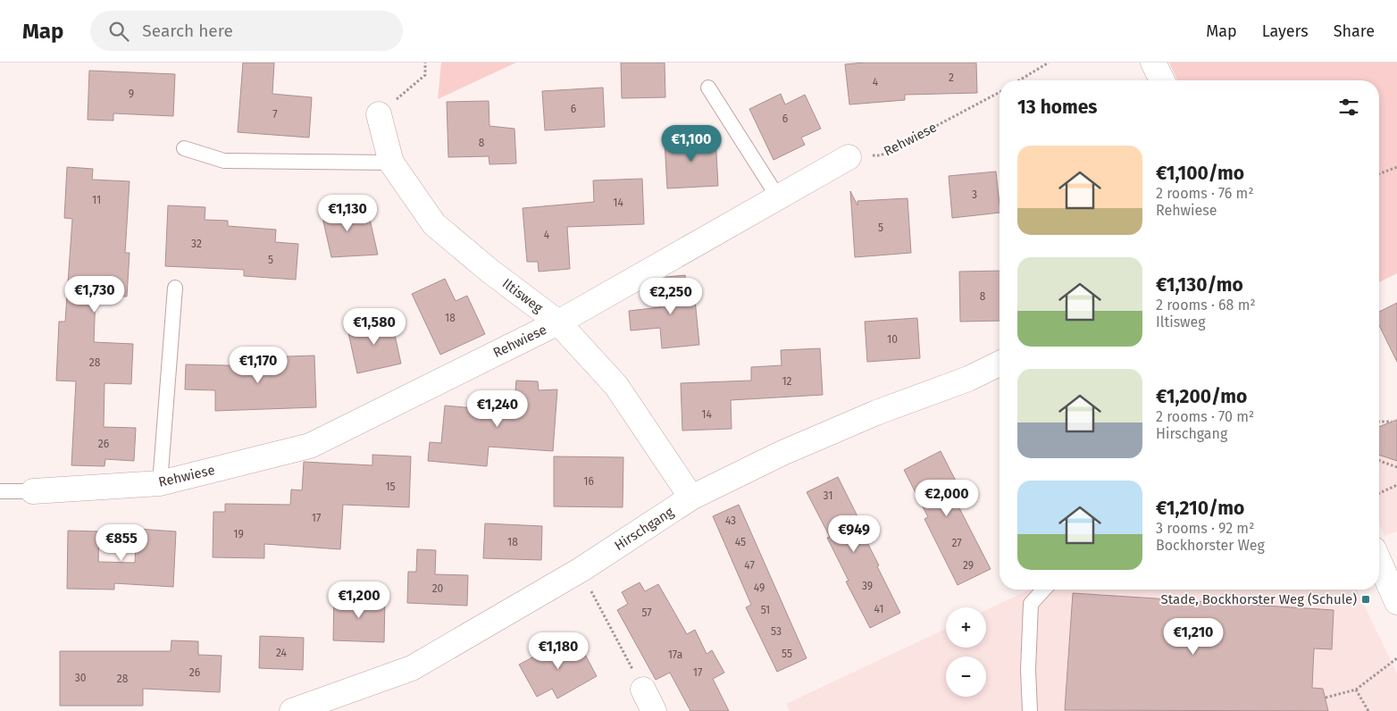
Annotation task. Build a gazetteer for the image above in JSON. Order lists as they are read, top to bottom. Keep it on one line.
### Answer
{"streets":{"street":["Rehwiese","Iltisweg","Hirschgang"]},"crossings":[["Rehwiese","Iltisweg"],["Iltisweg","Hirschgang"]],"places":{"transit":["Stade, Bockhorster Weg (Schule)"]},"house_numbers":["2","4","9","6","7","6","8","3","11","14","5","4","32","5","8","18","10","28","12","14","26","16","15","31","17","43","19","18","45","27","47","29","39","49","20","41","51","57","53","24","55","17a","26","17","30","28"],"page":{"header":"Map","search":"Search here","nav":["Map","Layers","Share"],"heading":"13 homes","price":["€1,100","€1,130","€1,730","€2,250","€1,580","€1,170","€1,240","€2,000","€949","€855","€1,200","€1,210","€1,180"],"list":[{"name":"€1,100/mo","note":"2 rooms · 76 m² · Rehwiese"},{"name":"€1,130/mo","note":"2 rooms · 68 m² · Iltisweg"},{"name":"€1,200/mo","note":"2 rooms · 70 m² · Hirschgang"},{"name":"€1,210/mo","note":"3 rooms · 92 m² · Bockhorster Weg"}],"map_buttons":["+","−"]}}
